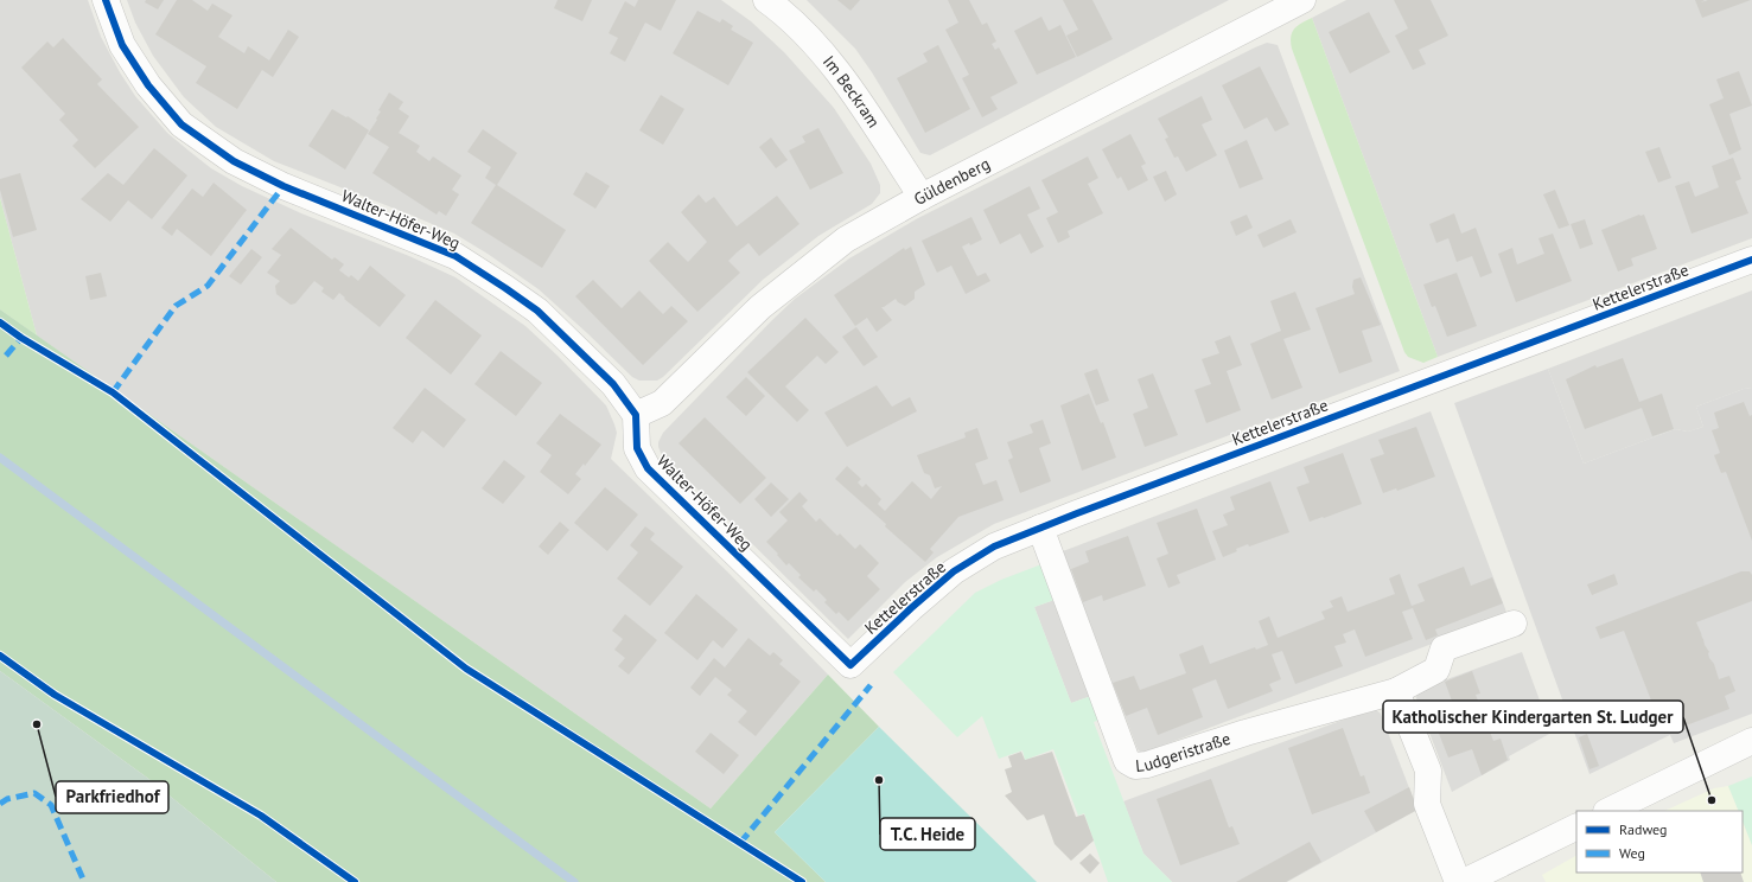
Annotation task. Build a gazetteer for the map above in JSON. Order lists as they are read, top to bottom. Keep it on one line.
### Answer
{"streets":{"street":["Im Beckram","Güldenberg","Walter-Höfer-Weg","Kettelerstraße","Ludgeristraße"]},"crossings":[["Im Beckram","Güldenberg"],["Güldenberg","Walter-Höfer-Weg"],["Walter-Höfer-Weg","Kettelerstraße"],["Kettelerstraße","Ludgeristraße"]],"places":["Parkfriedhof","T.C. Heide","Katholischer Kindergarten St. Ludger"],"legend":["Radweg","Weg"]}
